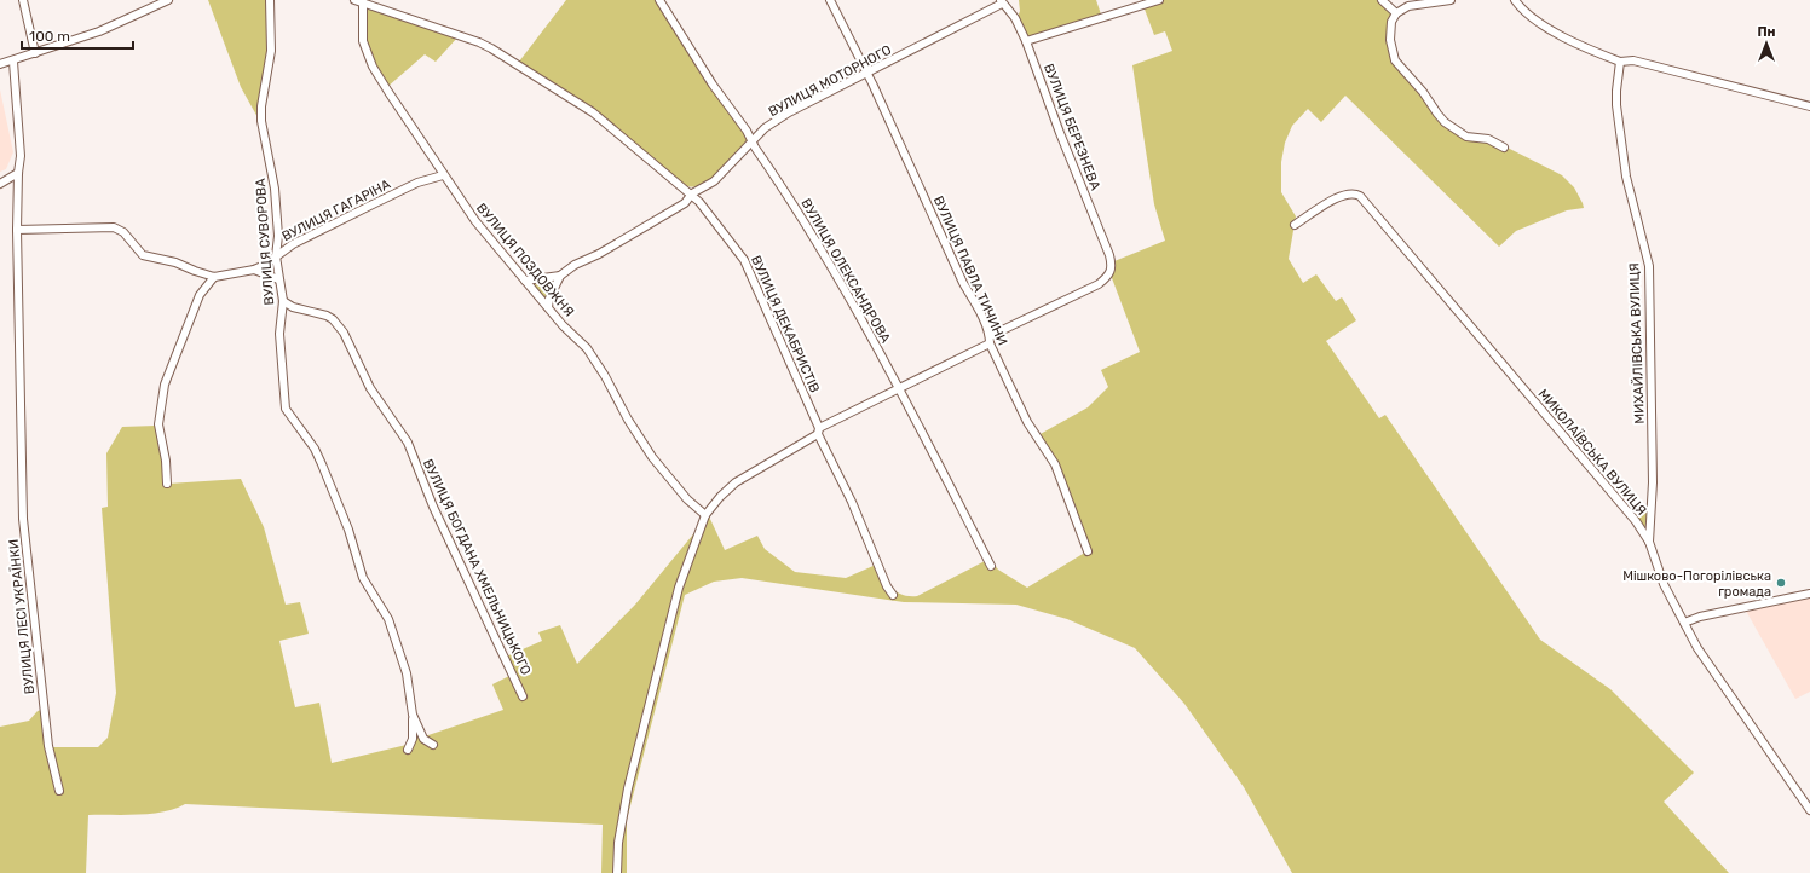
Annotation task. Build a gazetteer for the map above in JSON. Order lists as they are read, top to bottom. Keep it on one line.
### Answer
{"streets":{"street":["ВУЛИЦЯ МОТОРНОГО","ВУЛИЦЯ БЕРЕЗНЕВА","ВУЛИЦЯ ГАГАРІНА","ВУЛИЦЯ СУВОРОВА","ВУЛИЦЯ ПОЗДОВЖНЯ","ВУЛИЦЯ ОЛЕКСАНДРОВА","ВУЛИЦЯ ПАВЛА ТИЧИНИ","ВУЛИЦЯ ДЕКАБРИСТІВ","МИХАЙЛІВСЬКА ВУЛИЦЯ","МИКОЛАЇВСЬКА ВУЛИЦЯ","ВУЛИЦЯ БОГДАНА ХМЕЛЬНИЦЬКОГО","ВУЛИЦЯ ЛЕСІ УКРАЇНКИ"]},"crossings":[["ВУЛИЦЯ МОТОРНОГО","ВУЛИЦЯ БЕРЕЗНЕВА"],["ВУЛИЦЯ МОТОРНОГО","ВУЛИЦЯ ПОЗДОВЖНЯ"],["ВУЛИЦЯ МОТОРНОГО","ВУЛИЦЯ ОЛЕКСАНДРОВА"],["ВУЛИЦЯ МОТОРНОГО","ВУЛИЦЯ ПАВЛА ТИЧИНИ"],["ВУЛИЦЯ МОТОРНОГО","ВУЛИЦЯ ДЕКАБРИСТІВ"],["ВУЛИЦЯ БЕРЕЗНЕВА","ВУЛИЦЯ ПАВЛА ТИЧИНИ"],["ВУЛИЦЯ ГАГАРІНА","ВУЛИЦЯ СУВОРОВА"],["ВУЛИЦЯ ГАГАРІНА","ВУЛИЦЯ ПОЗДОВЖНЯ"],["ВУЛИЦЯ ГАГАРІНА","ВУЛИЦЯ ЛЕСІ УКРАЇНКИ"],["ВУЛИЦЯ СУВОРОВА","ВУЛИЦЯ БОГДАНА ХМЕЛЬНИЦЬКОГО"],["ВУЛИЦЯ ПОЗДОВЖНЯ","ВУЛИЦЯ ДЕКАБРИСТІВ"],["МИХАЙЛІВСЬКА ВУЛИЦЯ","МИКОЛАЇВСЬКА ВУЛИЦЯ"]],"places":["Мішково-Погорілівська громада"],"scale_bar":"100 m","north":"top"}
